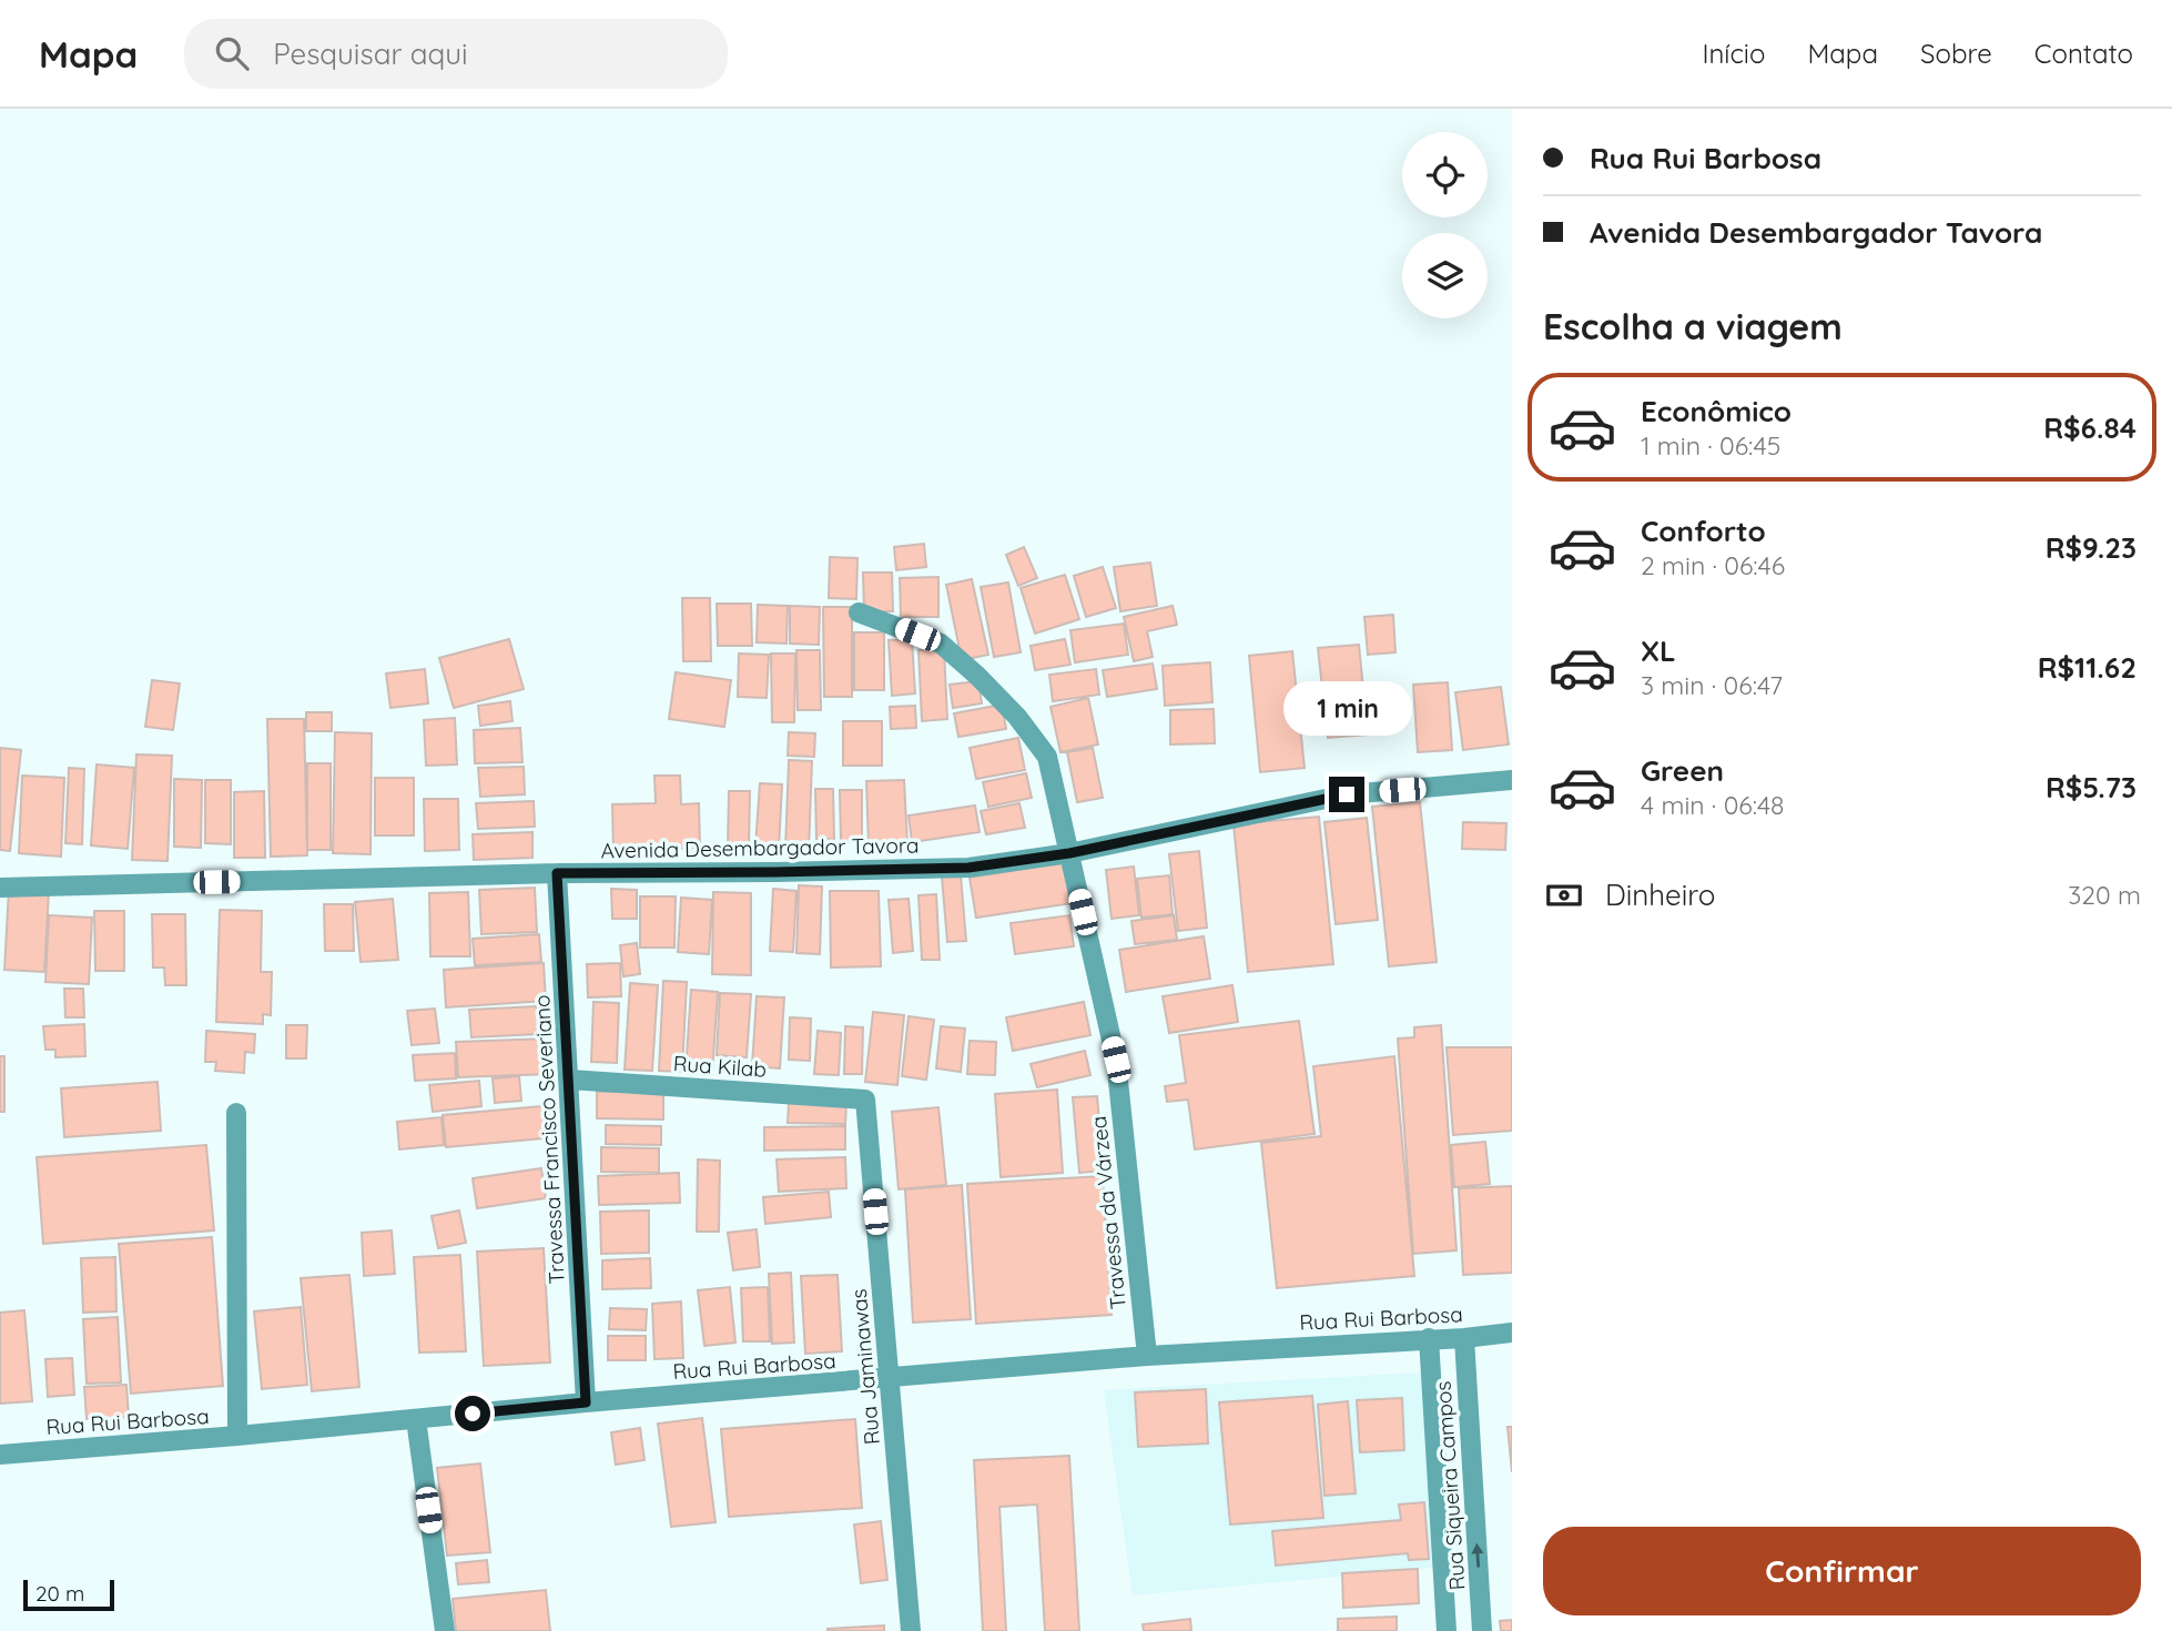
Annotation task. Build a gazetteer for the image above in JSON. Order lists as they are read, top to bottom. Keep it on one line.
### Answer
{"streets":{"street":["Avenida Desembargador Tavora","Rua Kilab","Travessa Francisco Severiano","Travessa da Várzea","Rua Rui Barbosa","Rua Jaminawas","Rua Siqueira Campos"]},"crossings":[["Avenida Desembargador Tavora","Travessa Francisco Severiano"],["Avenida Desembargador Tavora","Travessa da Várzea"],["Rua Kilab","Travessa Francisco Severiano"],["Rua Kilab","Rua Jaminawas"],["Travessa Francisco Severiano","Rua Rui Barbosa"],["Travessa da Várzea","Rua Rui Barbosa"],["Rua Rui Barbosa","Rua Jaminawas"],["Rua Rui Barbosa","Rua Siqueira Campos"]],"scale_bar":"20 m","page":{"header":"Mapa","search":"Pesquisar aqui","nav":["Início","Mapa","Sobre","Contato"],"banner":["Rua Rui Barbosa","Avenida Desembargador Tavora"],"heading":"Escolha a viagem","list":[{"name":"Econômico","note":"1 min · 06:45","value":"R$6.84"},{"name":"Conforto","note":"2 min · 06:46","value":"R$9.23"},{"name":"XL","note":"3 min · 06:47","value":"R$11.62"},{"name":"Green","note":"4 min · 06:48","value":"R$5.73"}],"bubble":"1 min","pay":["Dinheiro","320 m"],"buttons":"Confirmar","scale":"20 m"}}
